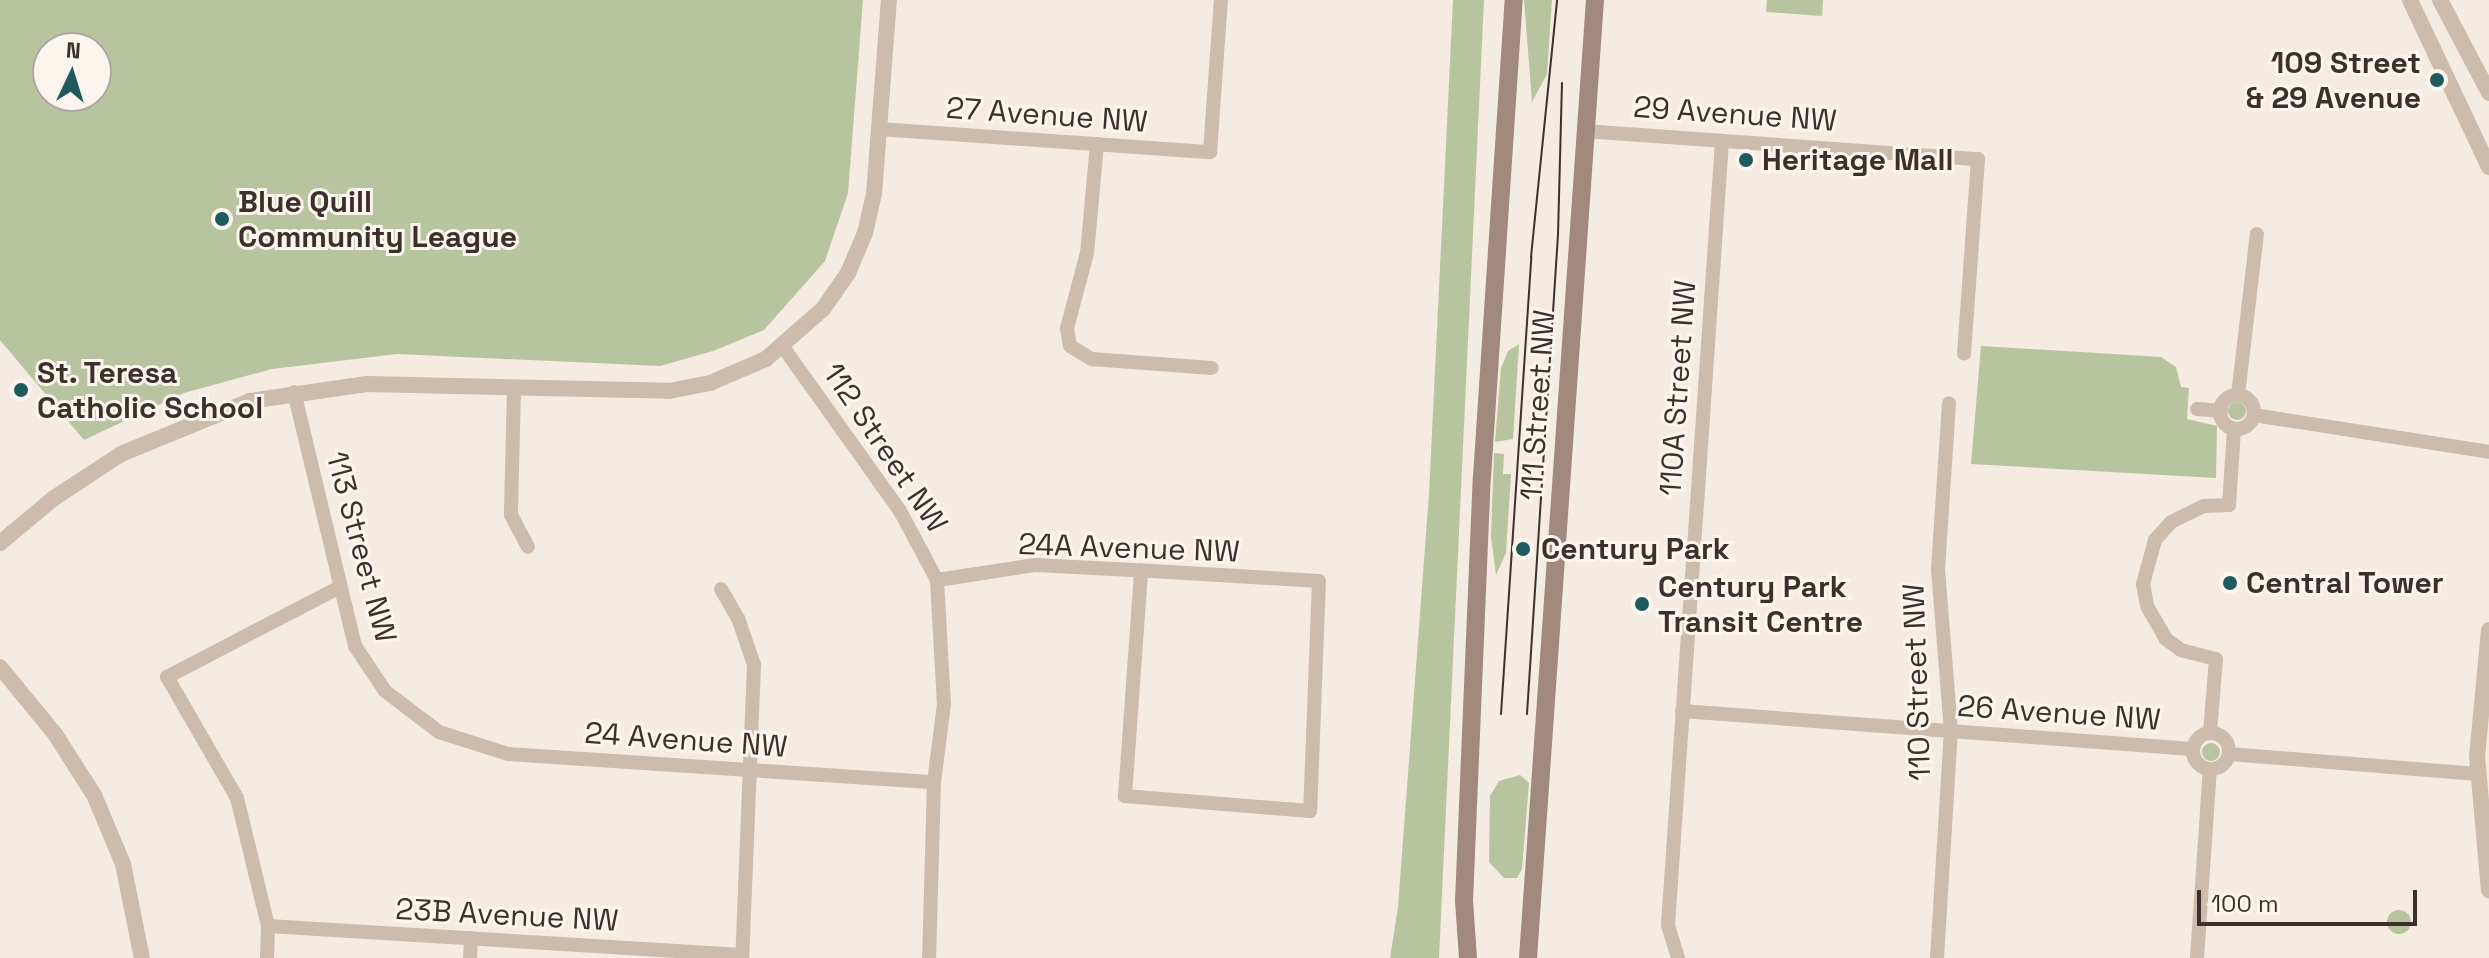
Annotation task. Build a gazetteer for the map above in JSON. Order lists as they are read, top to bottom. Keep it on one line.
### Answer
{"streets":{"main road":["111 Street NW"],"street":["29 Avenue NW","27 Avenue NW","110A Street NW","112 Street NW","113 Street NW","24A Avenue NW","110 Street NW","26 Avenue NW","24 Avenue NW","23B Avenue NW"]},"crossings":[["29 Avenue NW","110A Street NW"],["29 Avenue NW","111 Street NW"],["27 Avenue NW","112 Street NW"],["110A Street NW","26 Avenue NW"],["112 Street NW","24A Avenue NW"],["112 Street NW","24 Avenue NW"],["113 Street NW","24 Avenue NW"],["110 Street NW","26 Avenue NW"]],"places":["109 Street & 29 Avenue","Heritage Mall","Blue Quill Community League","St. Teresa Catholic School","Century Park","Central Tower","Century Park Transit Centre"],"scale_bar":"100 m","north":"top"}
